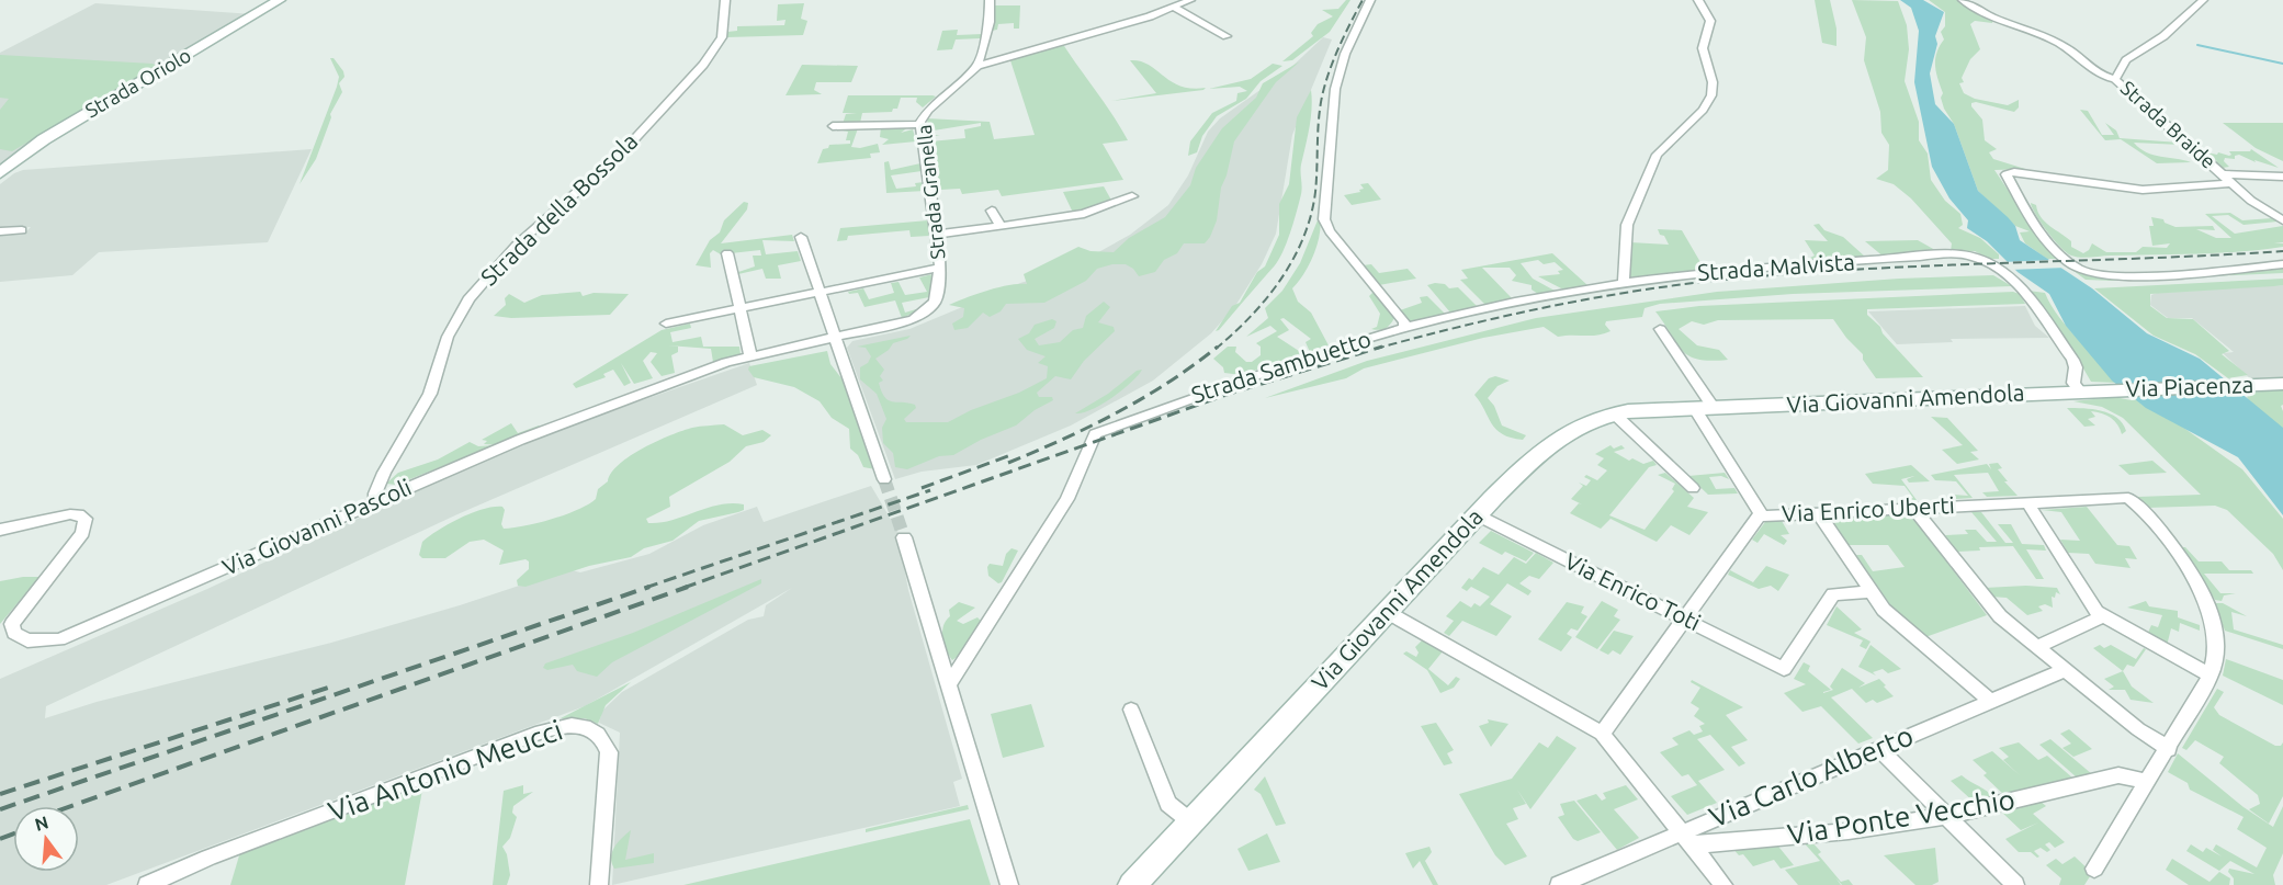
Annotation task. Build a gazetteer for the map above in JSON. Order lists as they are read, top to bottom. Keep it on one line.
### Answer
{"streets":{"main road":["Strada Oriolo","Via Piacenza","Via Giovanni Amendola"],"street":["Strada Braide","Strada Granella","Strada della Bossola","Strada Malvista","Strada Sambuetto","Via Enrico Uberti","Via Giovanni Pascoli","Via Enrico Toti","Via Antonio Meucci","Via Carlo Alberto","Via Ponte Vecchio"]},"crossings":[["Strada Granella","Via Giovanni Pascoli"],["Strada della Bossola","Via Giovanni Pascoli"],["Strada Malvista","Strada Sambuetto"],["Strada Malvista","Via Piacenza"],["Strada Malvista","Via Giovanni Amendola"],["Via Piacenza","Via Giovanni Amendola"],["Via Giovanni Amendola","Via Enrico Toti"],["Via Enrico Uberti","Via Enrico Toti"],["Via Carlo Alberto","Via Ponte Vecchio"]],"north":"top"}
